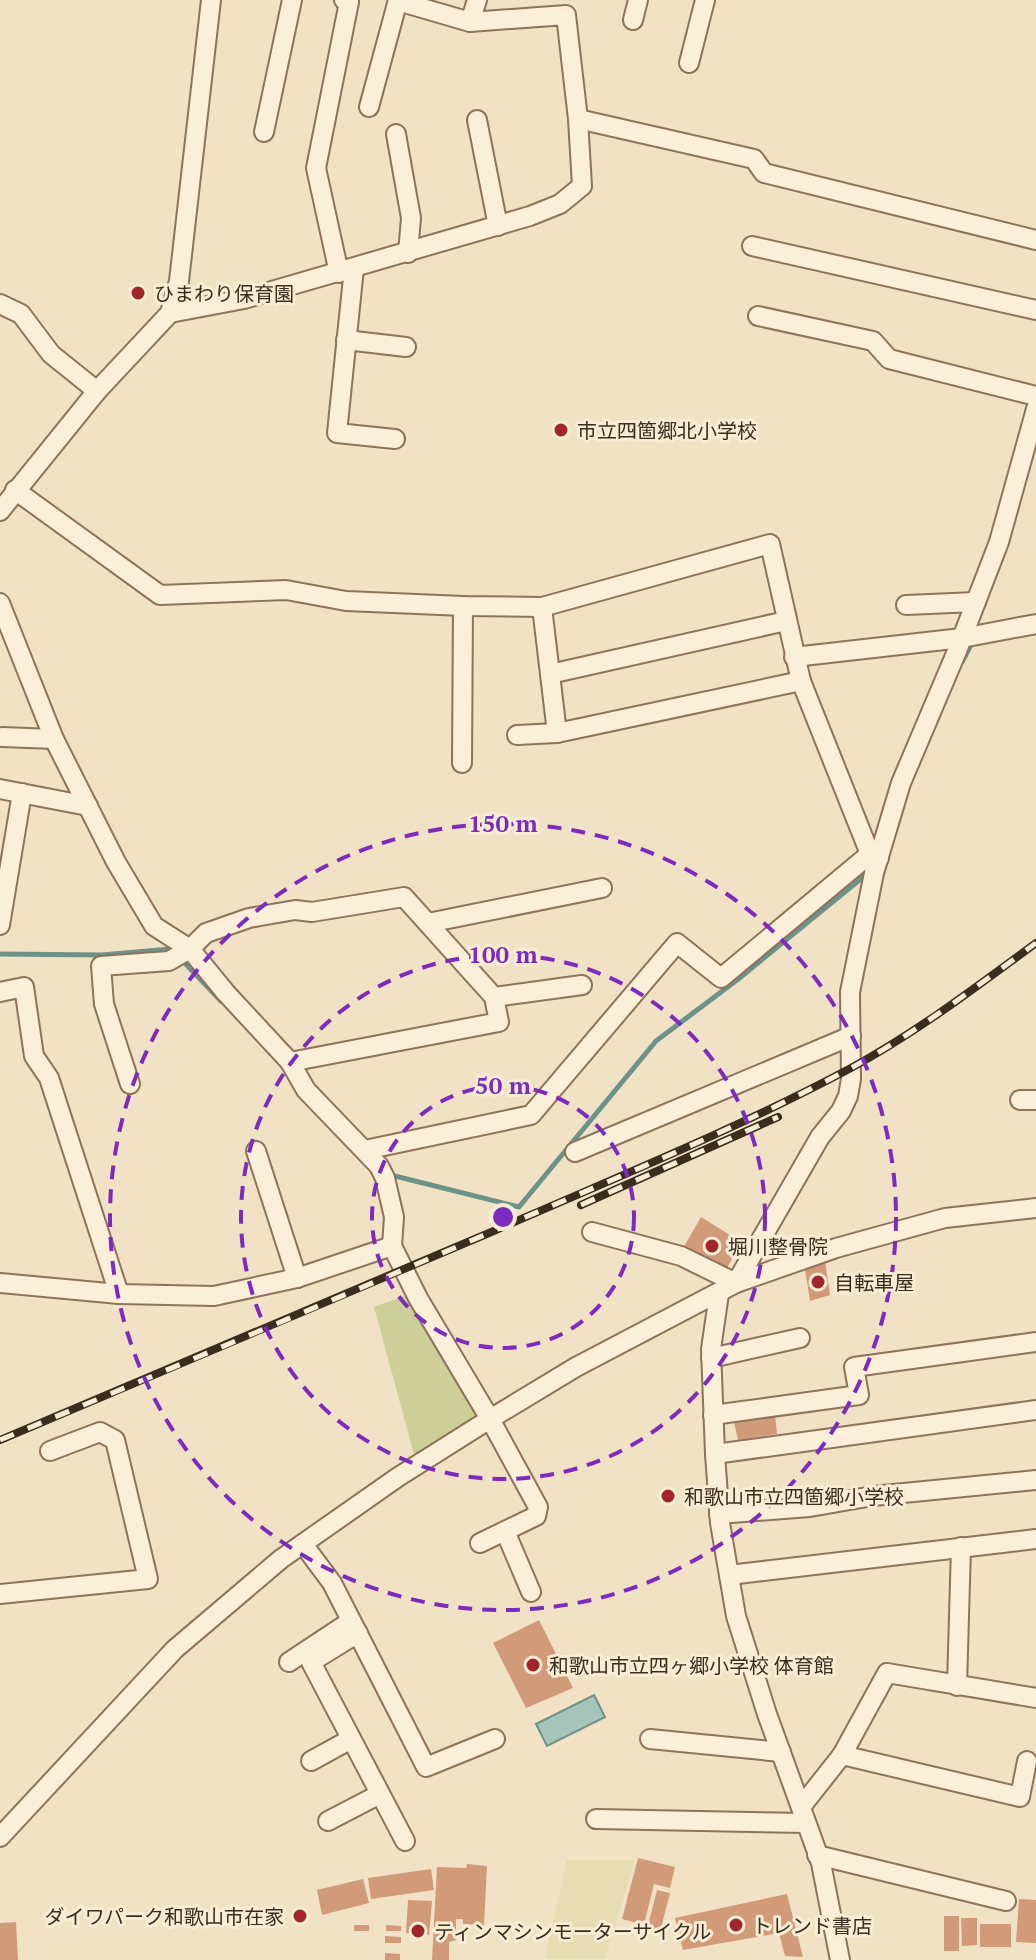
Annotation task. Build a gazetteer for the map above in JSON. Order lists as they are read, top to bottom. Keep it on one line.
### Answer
{"places":["ひまわり保育園","市立四箇郷北小学校","堀川整骨院","自転車屋","和歌山市立四箇郷小学校","和歌山市立四ヶ郷小学校 体育館","ダイワパーク和歌山市在家","トレンド書店","ティンマシンモーターサイクル"],"rings":["150 m","100 m","50 m"]}
